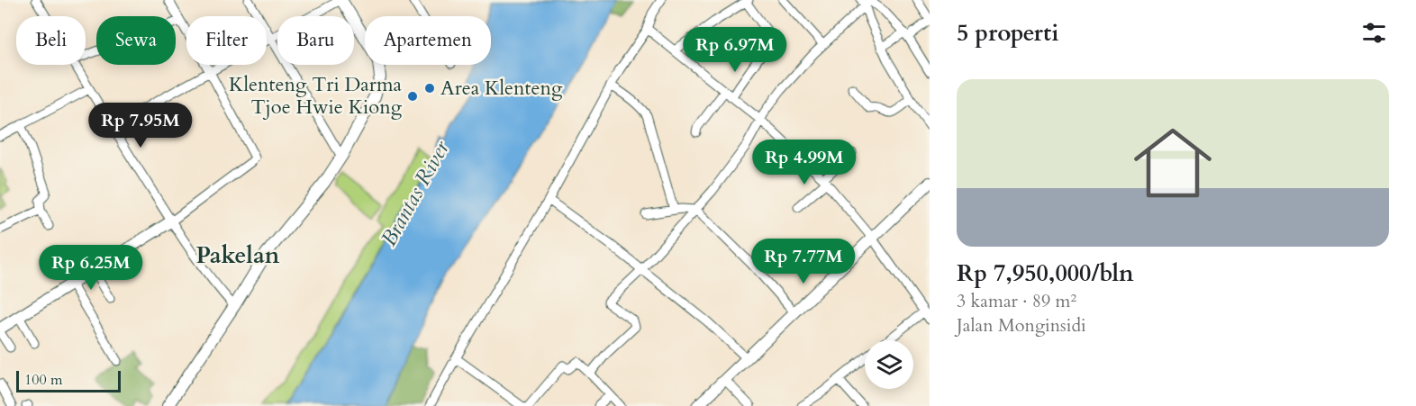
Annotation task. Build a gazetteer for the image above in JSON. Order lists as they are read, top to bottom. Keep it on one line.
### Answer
{"districts":["Pakelan"],"water":["Brantas River"],"places":["Area Klenteng","Klenteng Tri Darma Tjoe Hwie Kiong"],"scale_bar":"100 m","page":{"heading":"5 properti","chip":["Beli","Sewa","Filter","Baru","Apartemen"],"price":["Rp 6.97M","Rp 7.95M","Rp 4.99M","Rp 7.77M","Rp 6.25M"],"list":[{"name":"Rp 7,950,000/bln","note":"3 kamar · 89 m² · Jalan Monginsidi"}],"scale":"100 m"}}
